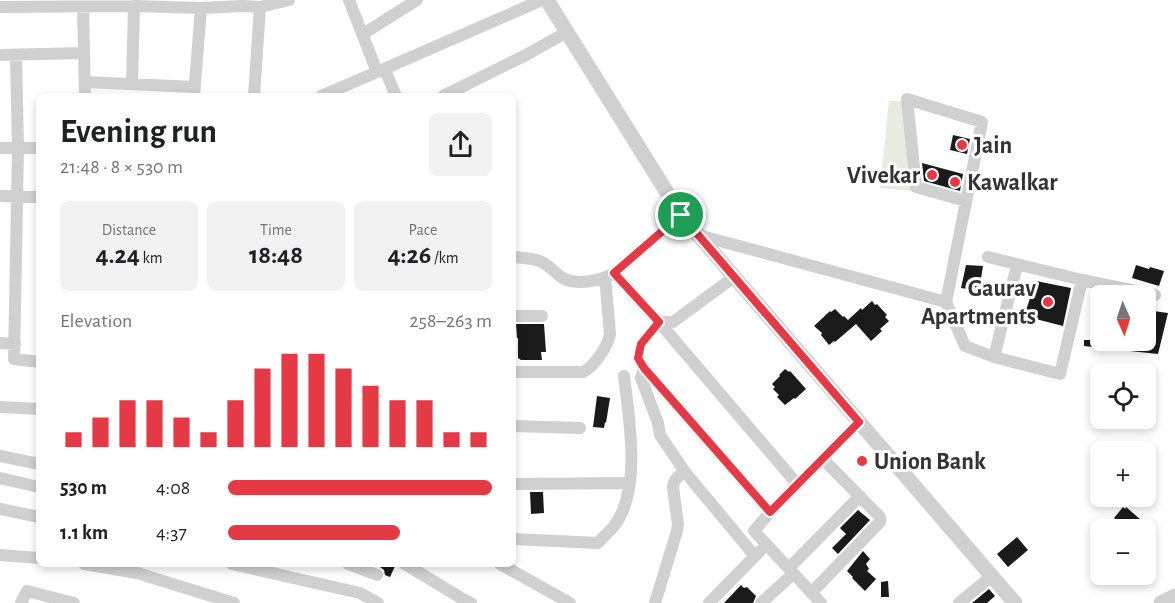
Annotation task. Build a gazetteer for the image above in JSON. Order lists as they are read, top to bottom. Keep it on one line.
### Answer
{"places":["Jain","Vivekar","Kawalkar","Gaurav Apartments","Union Bank"],"north":"bottom","page":{"heading":["Evening run","21:48 · 8 × 530 m"],"stats":[["Distance","4.24 km"],["Time","18:48"],["Pace","4:26 /km"]],"map_buttons":["+","−"],"chart":["Elevation","258–263 m"],"list":[{"name":"530 m","note":"4:08"},{"name":"1.1 km","note":"4:37"}]}}
